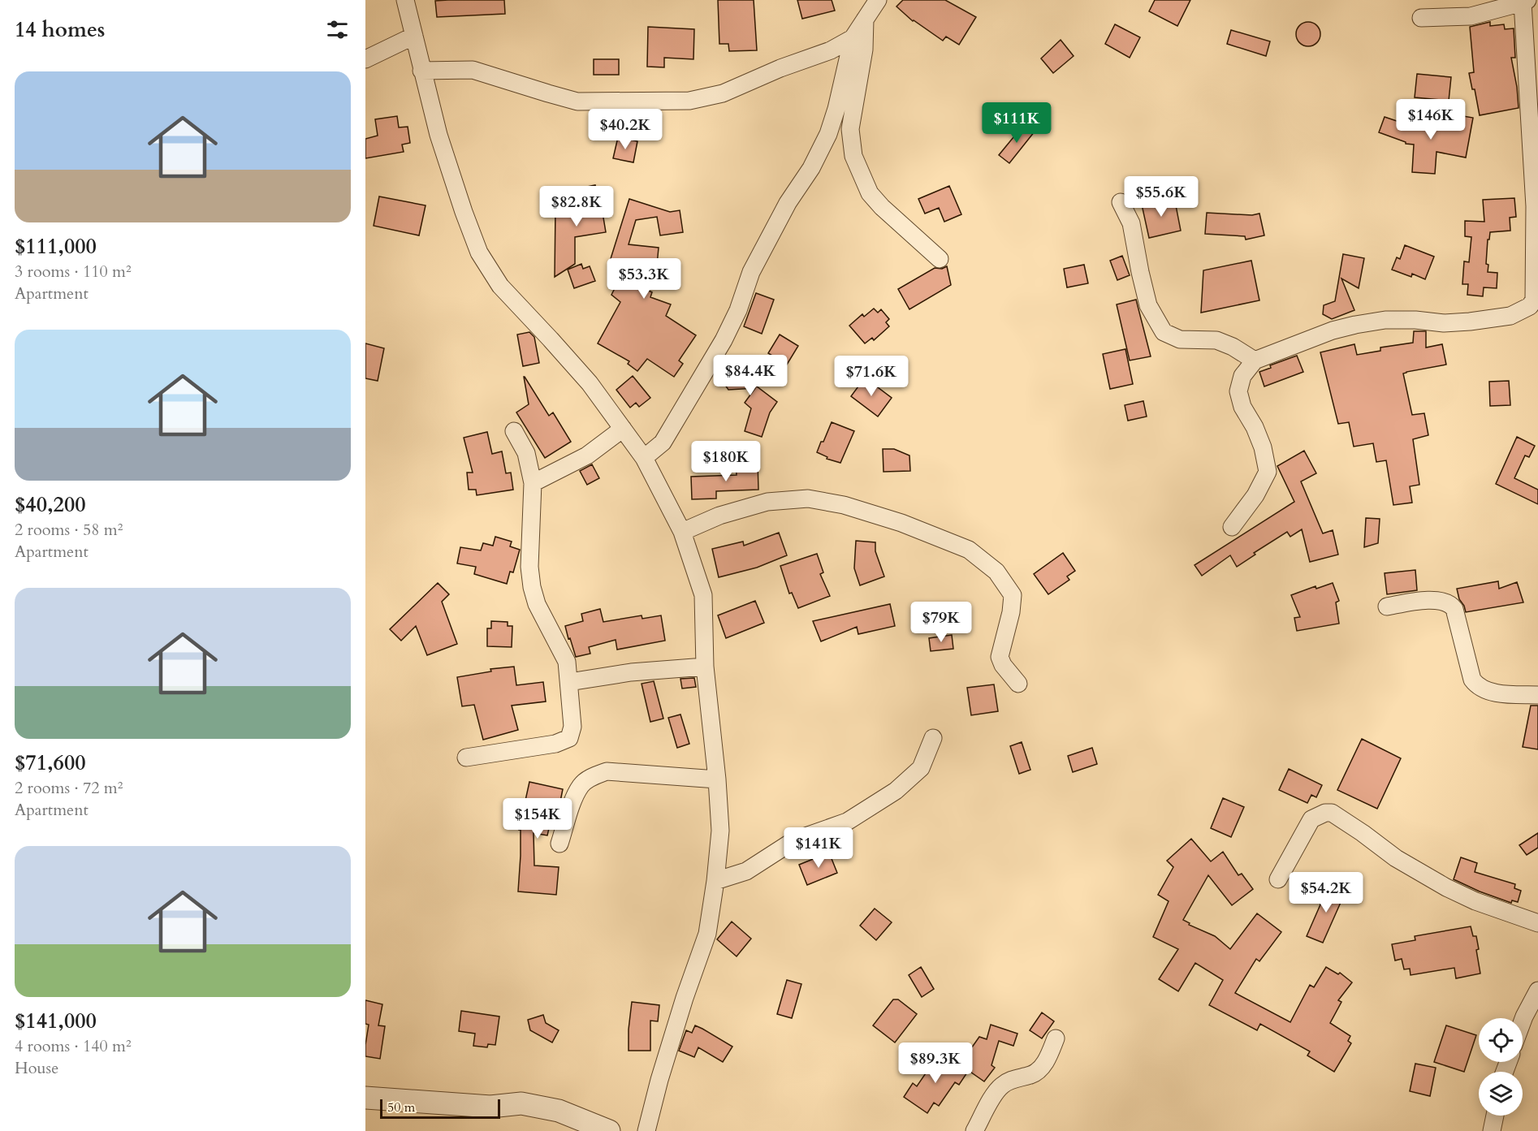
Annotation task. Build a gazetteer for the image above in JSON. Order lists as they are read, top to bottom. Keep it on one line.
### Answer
{"scale_bar":"50 m","page":{"heading":"14 homes","list":[{"name":"$111,000","note":"3 rooms · 110 m² · Apartment"},{"name":"$40,200","note":"2 rooms · 58 m² · Apartment"},{"name":"$71,600","note":"2 rooms · 72 m² · Apartment"},{"name":"$141,000","note":"4 rooms · 140 m² · House"}],"price":["$146K","$111K","$40.2K","$55.6K","$82.8K","$53.3K","$84.4K","$71.6K","$180K","$79K","$154K","$141K","$54.2K","$89.3K"],"scale":"50 m"}}
